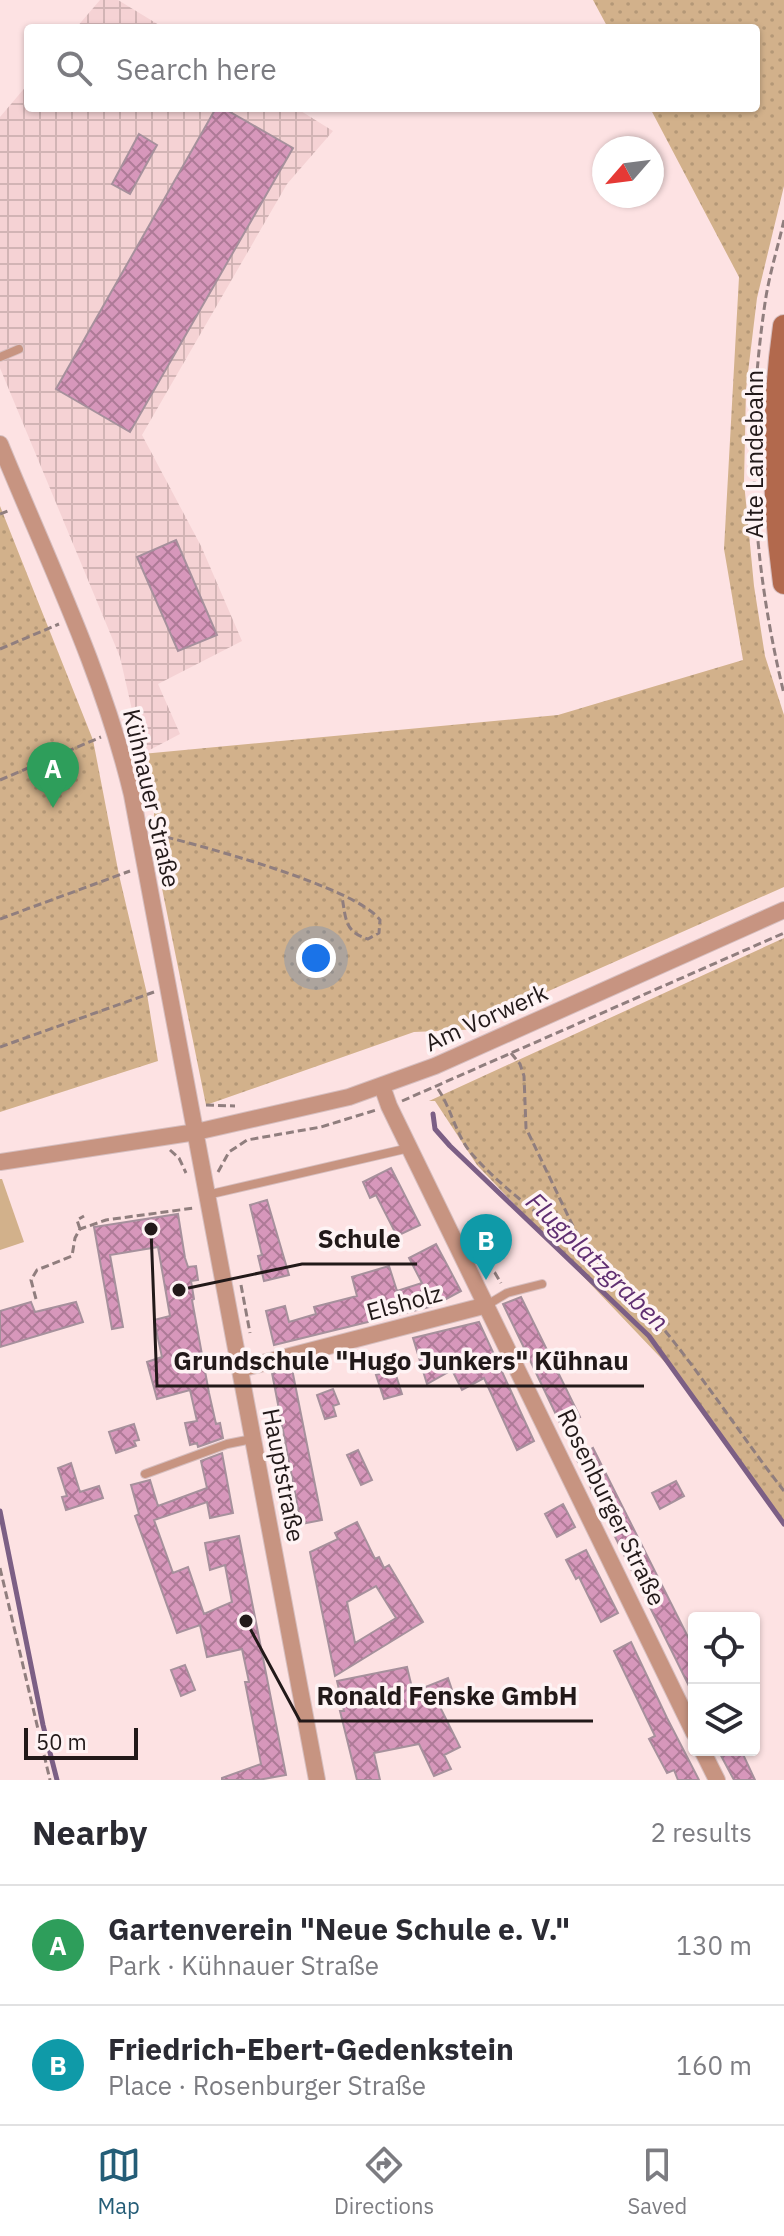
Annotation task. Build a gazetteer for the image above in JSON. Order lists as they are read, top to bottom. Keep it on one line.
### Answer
{"streets":{"main road":["Alte Landebahn"],"street":["Kühnauer Straße","Am Vorwerk","Elsholz","Hauptstraße","Rosenburger Straße"]},"crossings":[["Kühnauer Straße","Am Vorwerk"],["Kühnauer Straße","Hauptstraße"],["Am Vorwerk","Hauptstraße"],["Am Vorwerk","Rosenburger Straße"],["Elsholz","Hauptstraße"],["Elsholz","Rosenburger Straße"]],"water":["Flugplatzgraben"],"places":["Grundschule \"Hugo Junkers\" Kühnau","Schule","Ronald Fenske GmbH"],"scale_bar":"50 m","north":"bottom left","page":{"search":"Search here","pins":["A","B"],"scale":"50 m","heading":["Nearby","2 results"],"list":[{"mark":"A","name":"Gartenverein \"Neue Schule e. V.\"","note":"Park · Kühnauer Straße","value":"130 m"},{"mark":"B","name":"Friedrich-Ebert-Gedenkstein","note":"Place · Rosenburger Straße","value":"160 m"}],"nav":["Map","Directions","Saved"]}}
